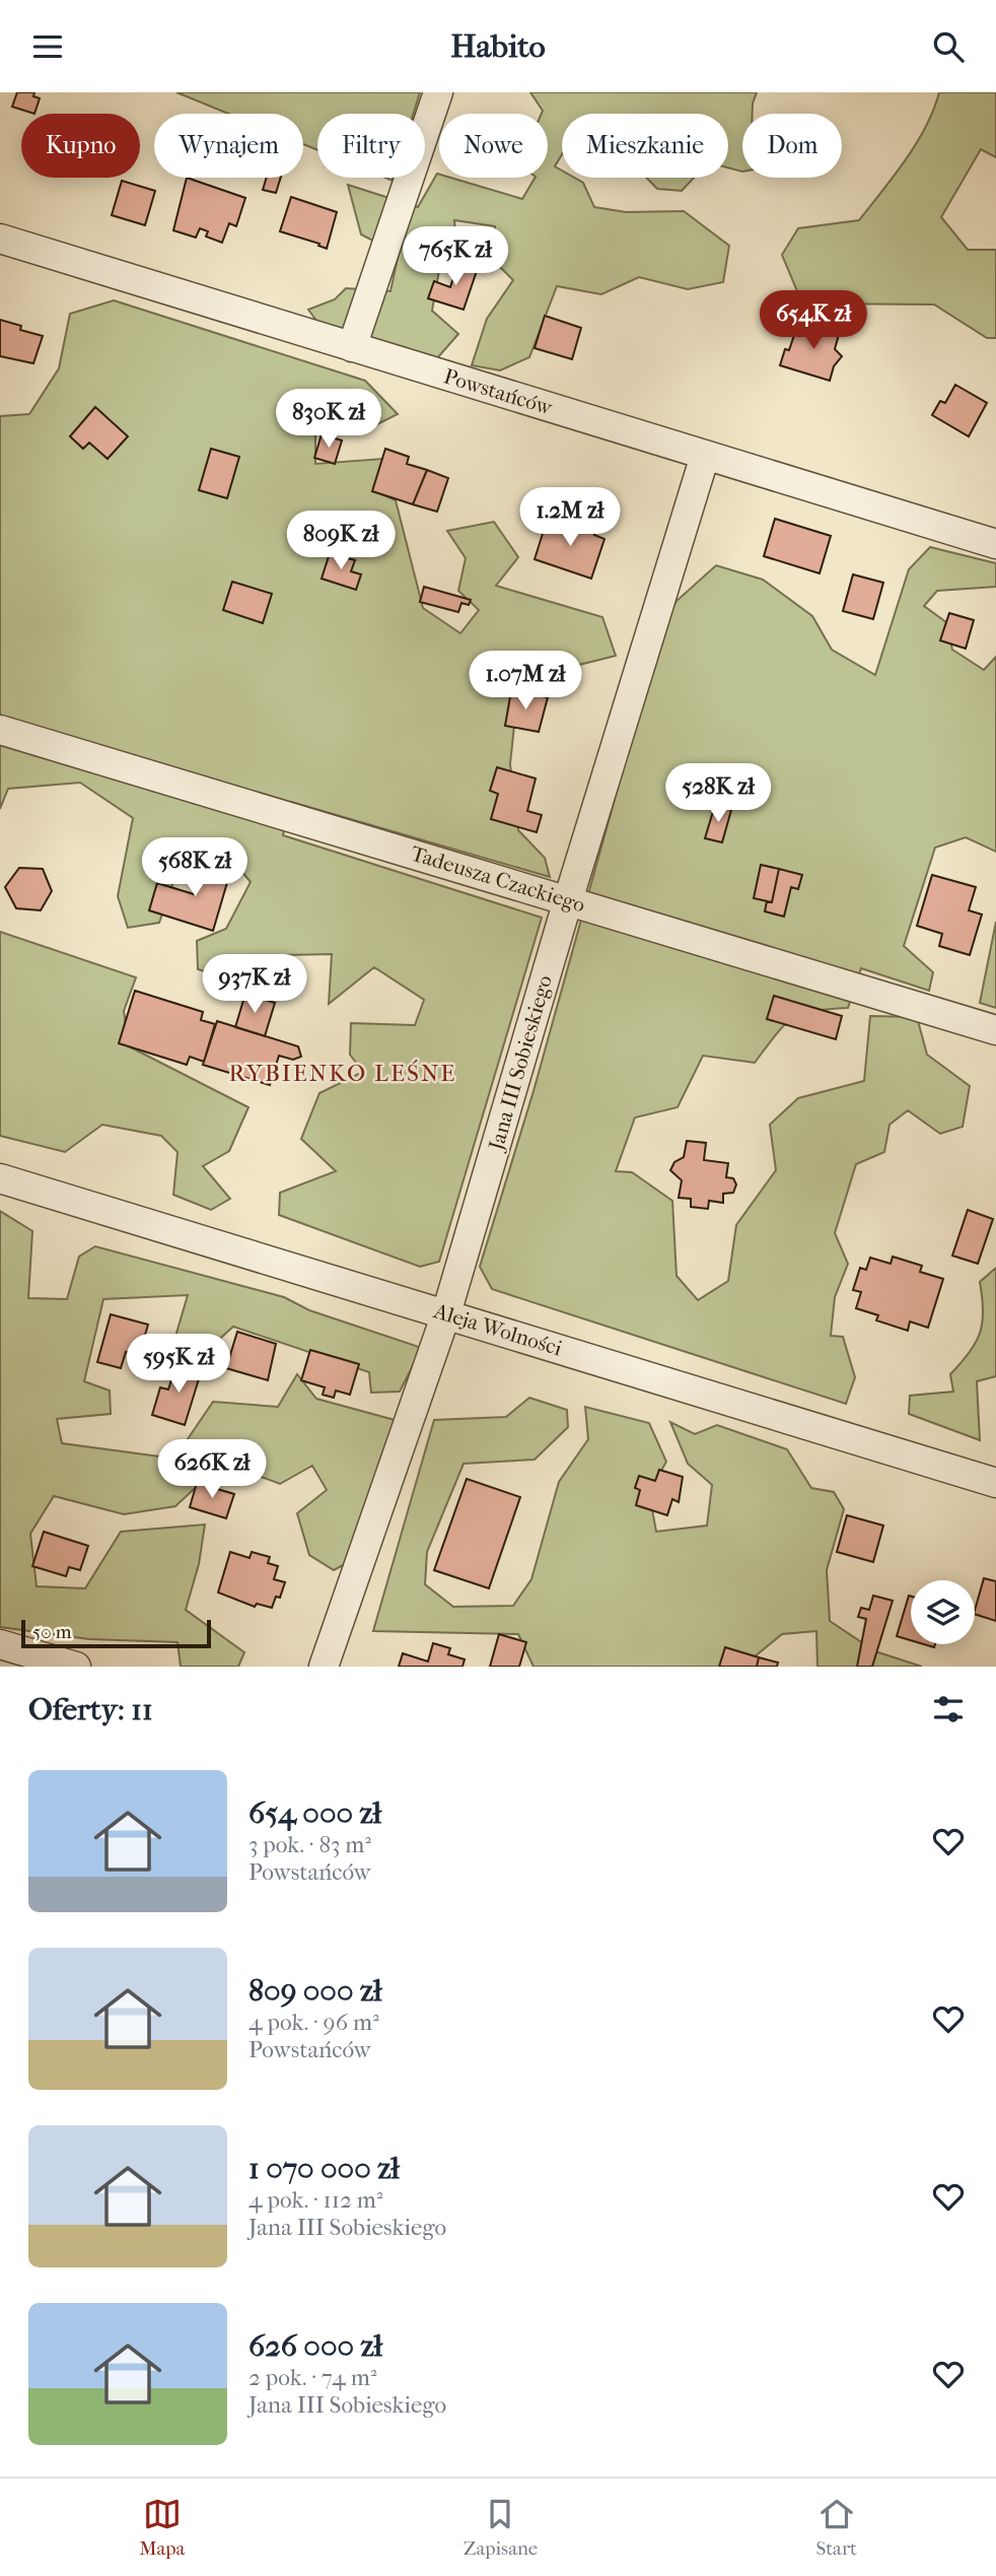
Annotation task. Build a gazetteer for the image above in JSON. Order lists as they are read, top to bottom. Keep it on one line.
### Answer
{"streets":{"street":["Powstańców","Tadeusza Czackiego","Jana III Sobieskiego","Aleja Wolności"]},"crossings":[["Powstańców","Jana III Sobieskiego"],["Tadeusza Czackiego","Jana III Sobieskiego"],["Jana III Sobieskiego","Aleja Wolności"]],"districts":["RYBIENKO LEŚNE"],"scale_bar":"50 m","page":{"header":"Habito","chip":["Kupno","Wynajem","Filtry","Nowe","Mieszkanie","Dom"],"price":["765K zł","654K zł","830K zł","1.2M zł","809K zł","1.07M zł","528K zł","568K zł","937K zł","595K zł","626K zł"],"scale":"50 m","heading":"Oferty: 11","list":[{"name":"654 000 zł","note":"3 pok. · 83 m² · Powstańców"},{"name":"809 000 zł","note":"4 pok. · 96 m² · Powstańców"},{"name":"1 070 000 zł","note":"4 pok. · 112 m² · Jana III Sobieskiego"},{"name":"626 000 zł","note":"2 pok. · 74 m² · Jana III Sobieskiego"}],"tabs":["Mapa","Zapisane","Start"]}}
